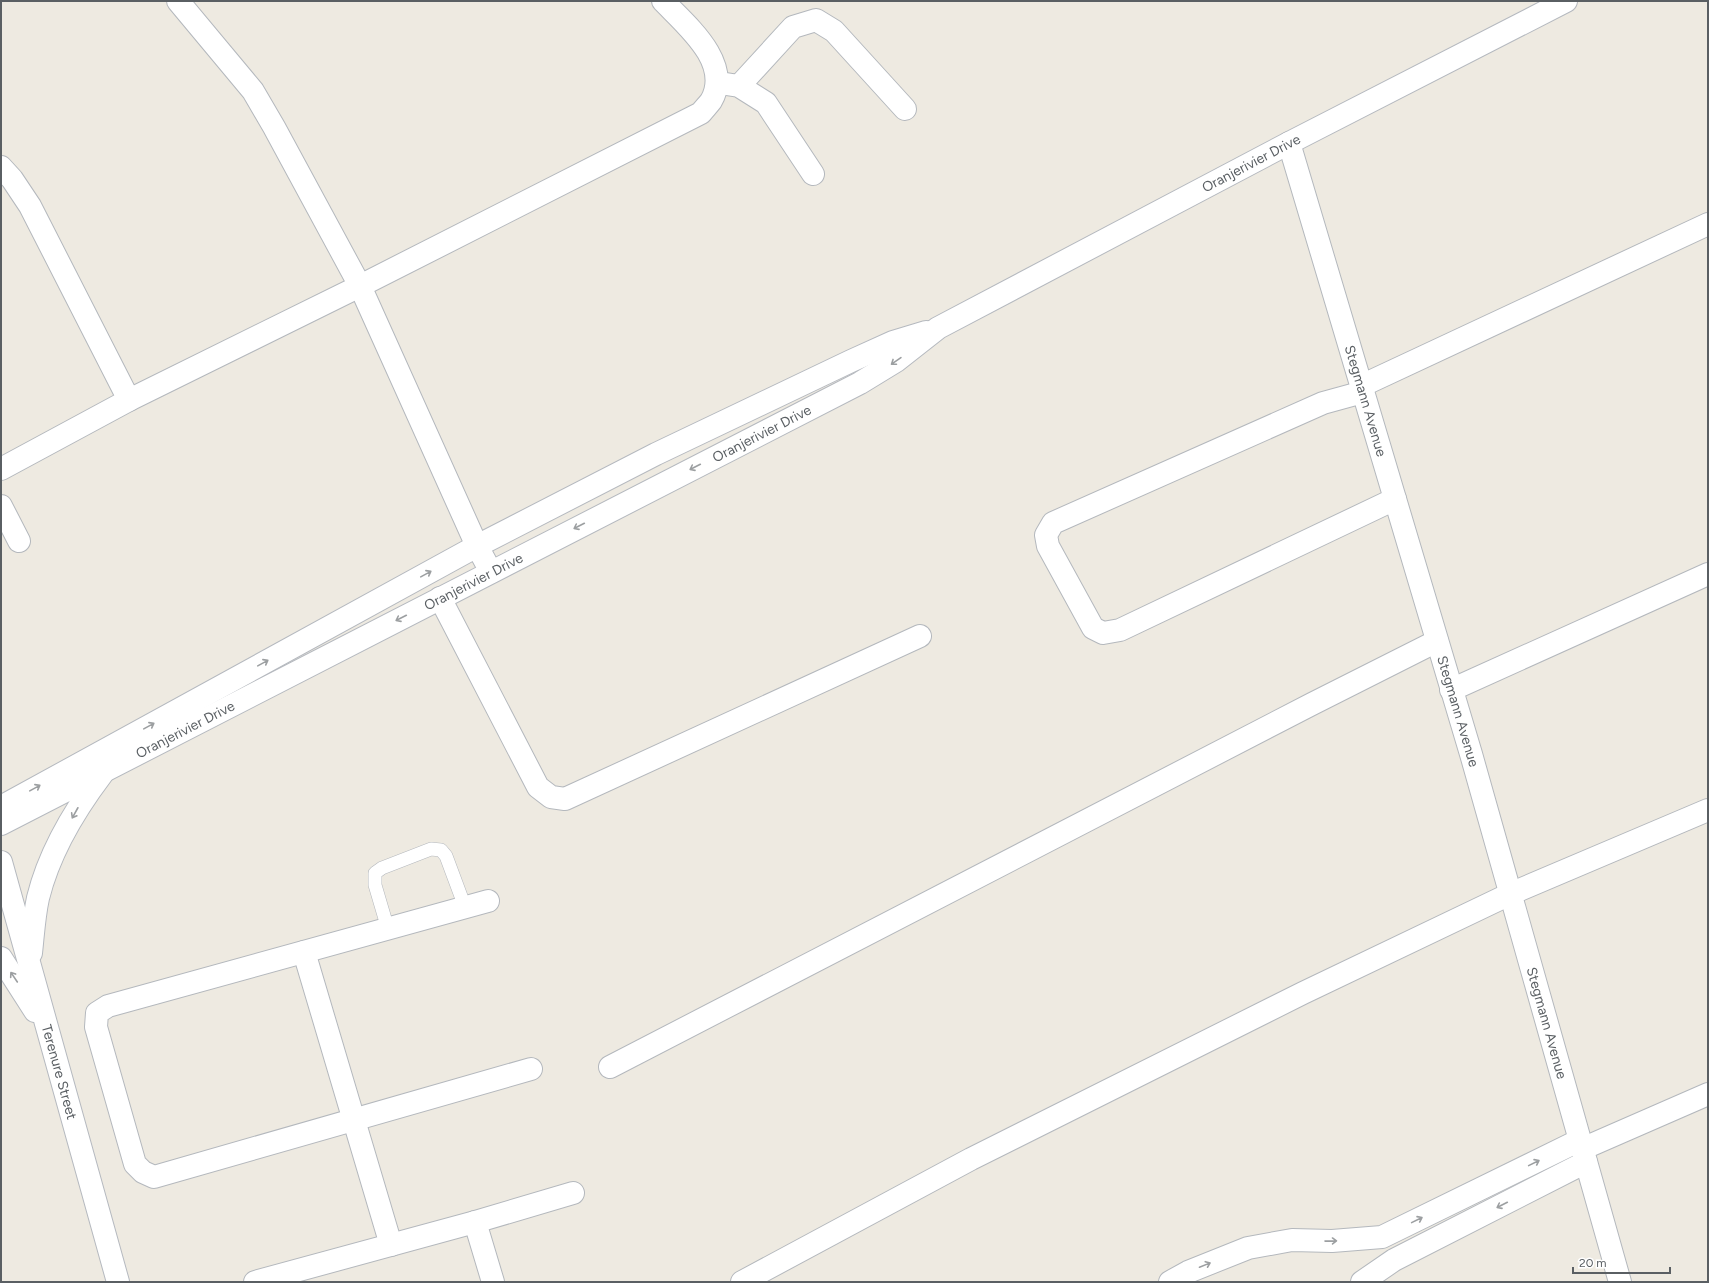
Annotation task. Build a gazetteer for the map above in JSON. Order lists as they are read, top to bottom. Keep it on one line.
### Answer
{"streets":{"street":["Oranjerivier Drive","Stegmann Avenue","Terenure Street"]},"crossings":[["Oranjerivier Drive","Stegmann Avenue"]],"scale_bar":"20 m"}
